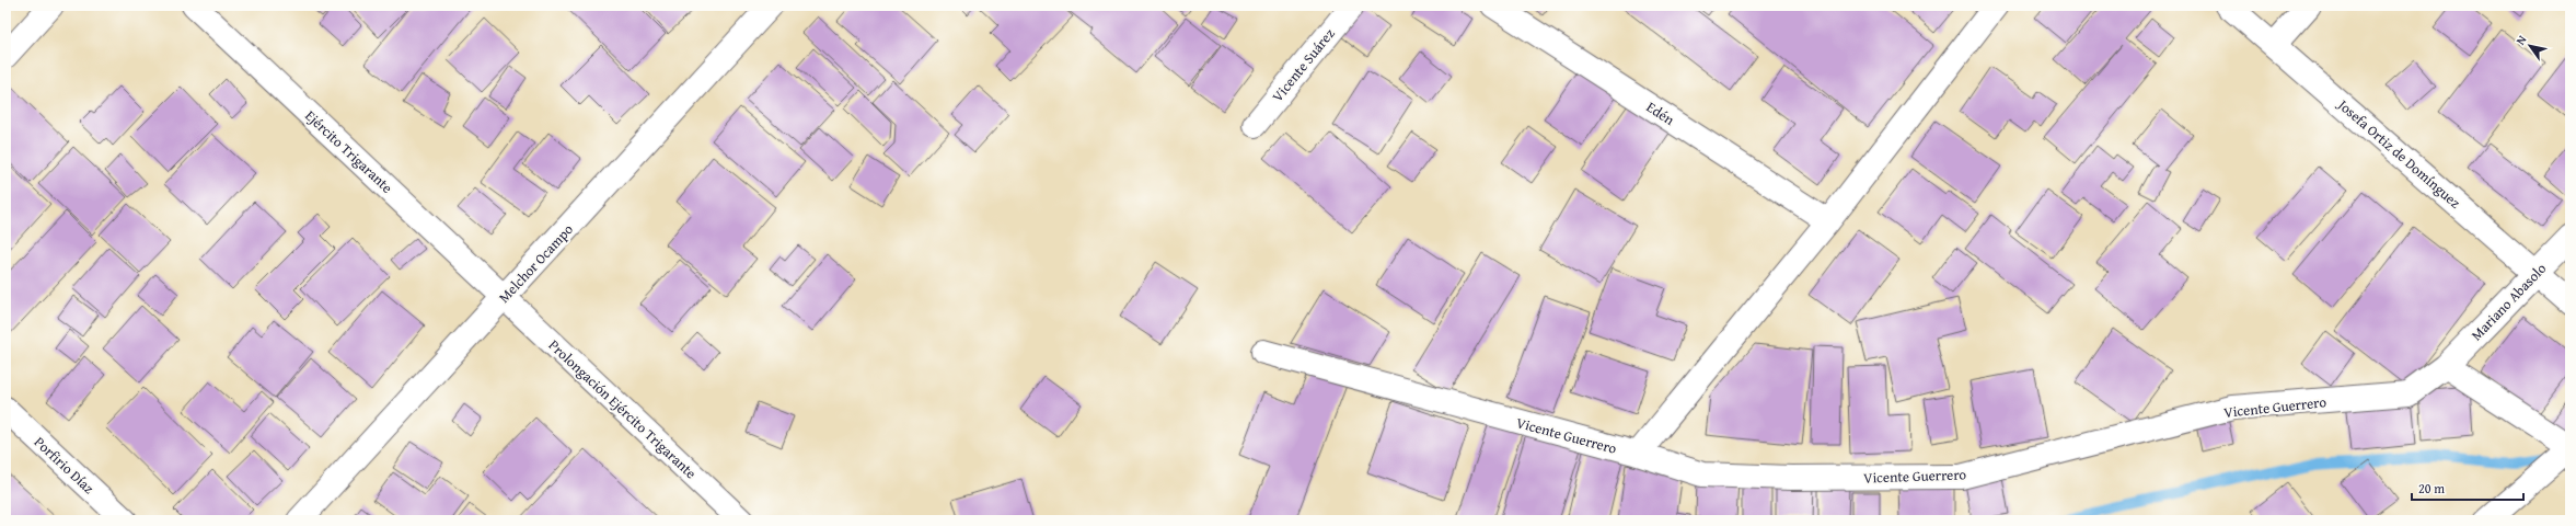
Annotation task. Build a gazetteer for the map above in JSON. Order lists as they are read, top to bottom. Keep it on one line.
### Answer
{"streets":{"street":["Vicente Suárez","Edén","Ejército Trigarante","Josefa Ortiz de Domínguez","Melchor Ocampo","Mariano Abasolo","Vicente Guerrero","Prolongación Ejército Trigarante","Porfirio Díaz"]},"crossings":[["Ejército Trigarante","Melchor Ocampo"],["Ejército Trigarante","Prolongación Ejército Trigarante"],["Josefa Ortiz de Domínguez","Mariano Abasolo"],["Melchor Ocampo","Prolongación Ejército Trigarante"],["Mariano Abasolo","Vicente Guerrero"]],"scale_bar":"20 m","north":"top left"}
